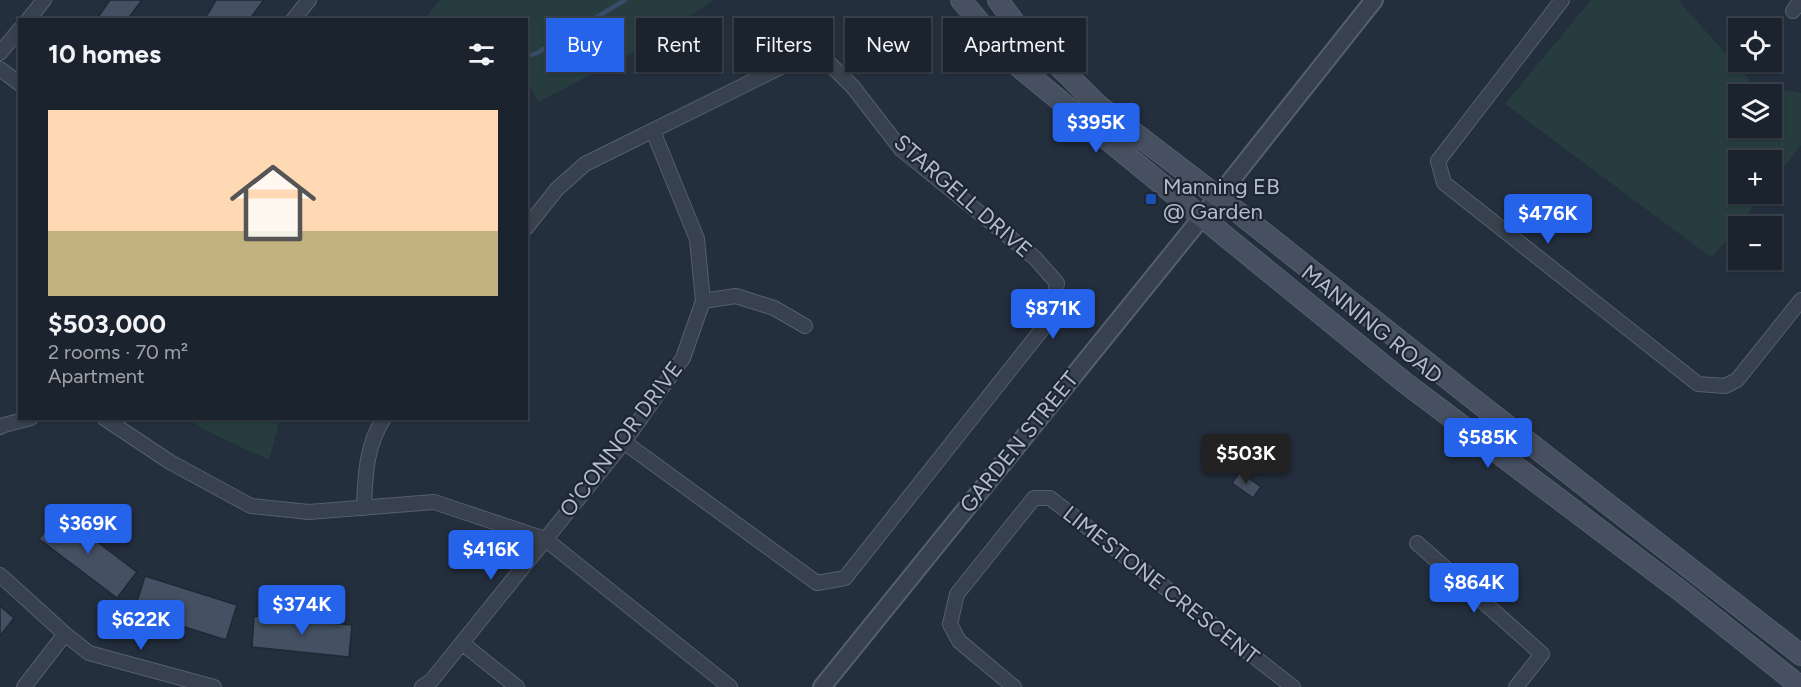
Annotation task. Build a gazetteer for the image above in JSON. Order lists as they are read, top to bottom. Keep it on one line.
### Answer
{"streets":{"main road":["MANNING ROAD"],"street":["STARGELL DRIVE","O'CONNOR DRIVE","GARDEN STREET","LIMESTONE CRESCENT"]},"crossings":[["STARGELL DRIVE","O'CONNOR DRIVE"],["MANNING ROAD","GARDEN STREET"]],"places":{"transit":["Manning EB @ Garden"]},"page":{"map_buttons":["+","−"],"chip":["Buy","Rent","Filters","New","Apartment"],"heading":"10 homes","list":[{"name":"$503,000","note":"2 rooms · 70 m² · Apartment"}],"price":["$395K","$476K","$871K","$585K","$503K","$369K","$416K","$864K","$374K","$622K"]}}
